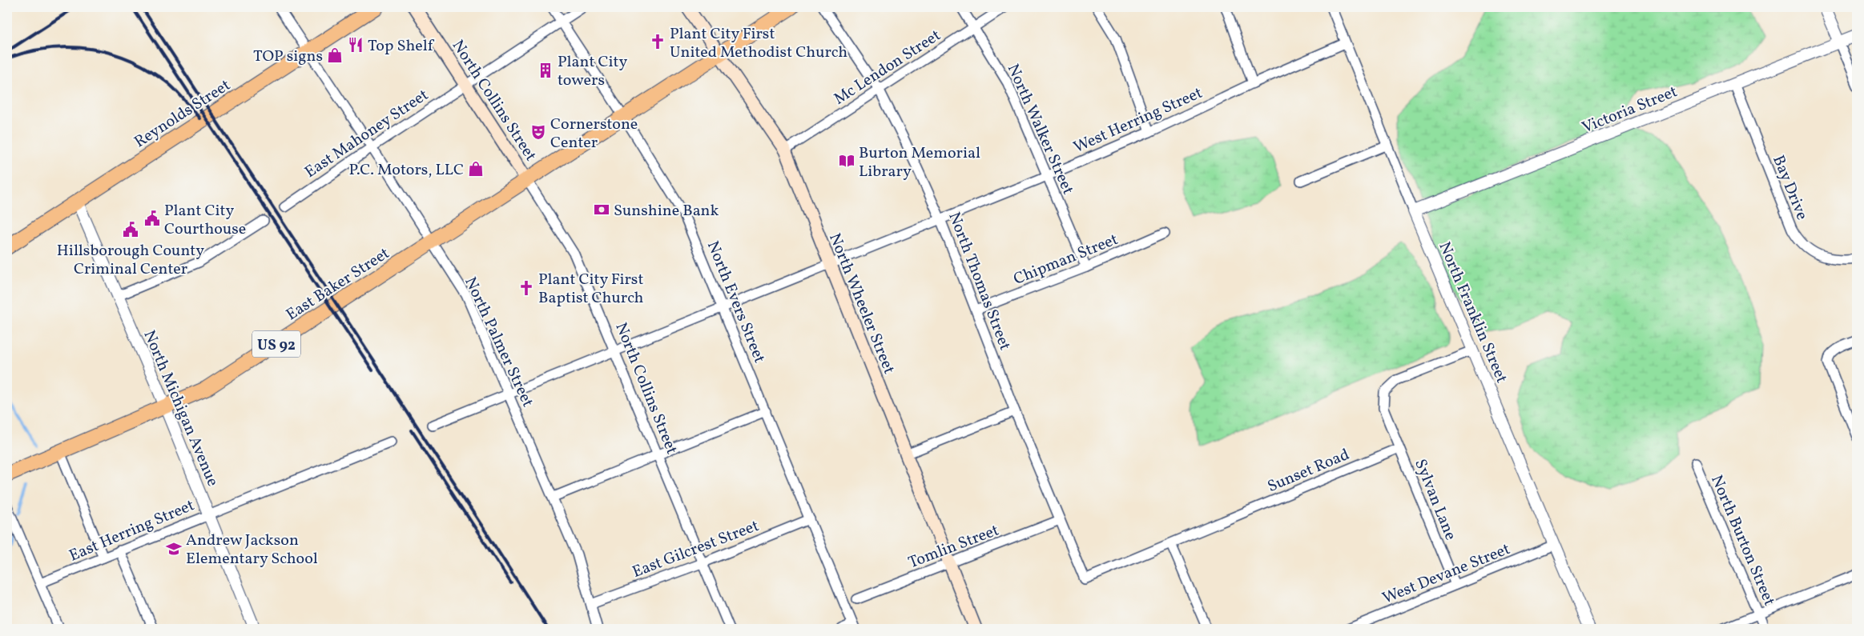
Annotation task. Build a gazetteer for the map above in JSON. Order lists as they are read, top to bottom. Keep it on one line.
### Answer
{"streets":{"main road":["North Collins Street","Reynolds Street","East Baker Street","North Wheeler Street","US 92"],"street":["Mc Lendon Street","Victoria Street","West Herring Street","North Walker Street","East Mahoney Street","Bay Drive","Chipman Street","North Thomas Street","North Evers Street","North Franklin Street","North Palmer Street","North Michigan Avenue","Sunset Road","Sylvan Lane","East Herring Street","North Burton Street","Tomlin Street","East Gilcrest Street","West Devane Street"]},"crossings":[["Mc Lendon Street","North Walker Street"],["Mc Lendon Street","North Thomas Street"],["Mc Lendon Street","North Wheeler Street"],["North Collins Street","East Mahoney Street"],["North Collins Street","East Baker Street"],["North Collins Street","US 92"],["North Collins Street","East Gilcrest Street"],["Victoria Street","Bay Drive"],["Victoria Street","North Franklin Street"],["Reynolds Street","North Palmer Street"],["Reynolds Street","North Michigan Avenue"],["West Herring Street","North Walker Street"],["West Herring Street","North Thomas Street"],["West Herring Street","North Wheeler Street"],["West Herring Street","North Franklin Street"],["North Walker Street","Chipman Street"],["East Mahoney Street","North Evers Street"],["East Mahoney Street","North Palmer Street"],["Chipman Street","North Thomas Street"],["North Thomas Street","Sunset Road"],["North Thomas Street","Tomlin Street"],["East Baker Street","North Palmer Street"],["East Baker Street","US 92"],["East Baker Street","North Michigan Avenue"],["North Evers Street","US 92"],["North Evers Street","East Gilcrest Street"],["North Wheeler Street","US 92"],["North Wheeler Street","Tomlin Street"],["North Franklin Street","West Devane Street"],["North Palmer Street","East Gilcrest Street"],["North Michigan Avenue","East Herring Street"],["Sunset Road","Sylvan Lane"],["Sylvan Lane","West Devane Street"]],"places":{"church":["Plant City First United Methodist Church","Plant City First Baptist Church"],"restaurant":["Top Shelf"],"shop":["TOP signs","P.C. Motors, LLC"],"building":["Plant City towers"],"theatre":["Cornerstone Center"],"library":["Burton Memorial Library"],"bank":["Sunshine Bank"],"public building":["Plant City Courthouse","Hillsborough County Criminal Center"],"school or university":["Andrew Jackson Elementary School"]}}
